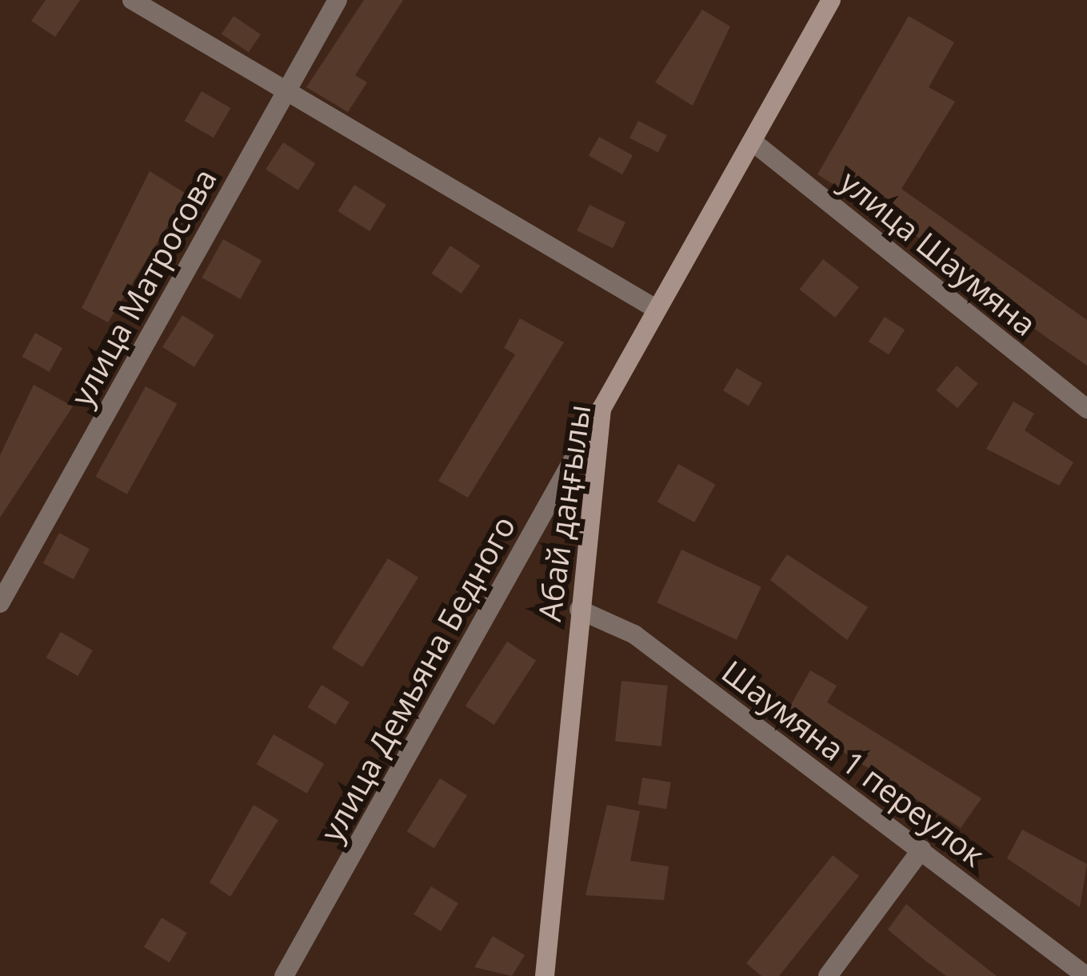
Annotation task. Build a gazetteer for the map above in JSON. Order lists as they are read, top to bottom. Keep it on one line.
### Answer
{"streets":{"street":["улица Шаумяна","улица Матросова","Абай даңғылы","улица Демьяна Бедного","Шаумяна 1 переулок"]},"crossings":[["улица Шаумяна","Абай даңғылы"],["Абай даңғылы","улица Демьяна Бедного"],["Абай даңғылы","Шаумяна 1 переулок"]]}
